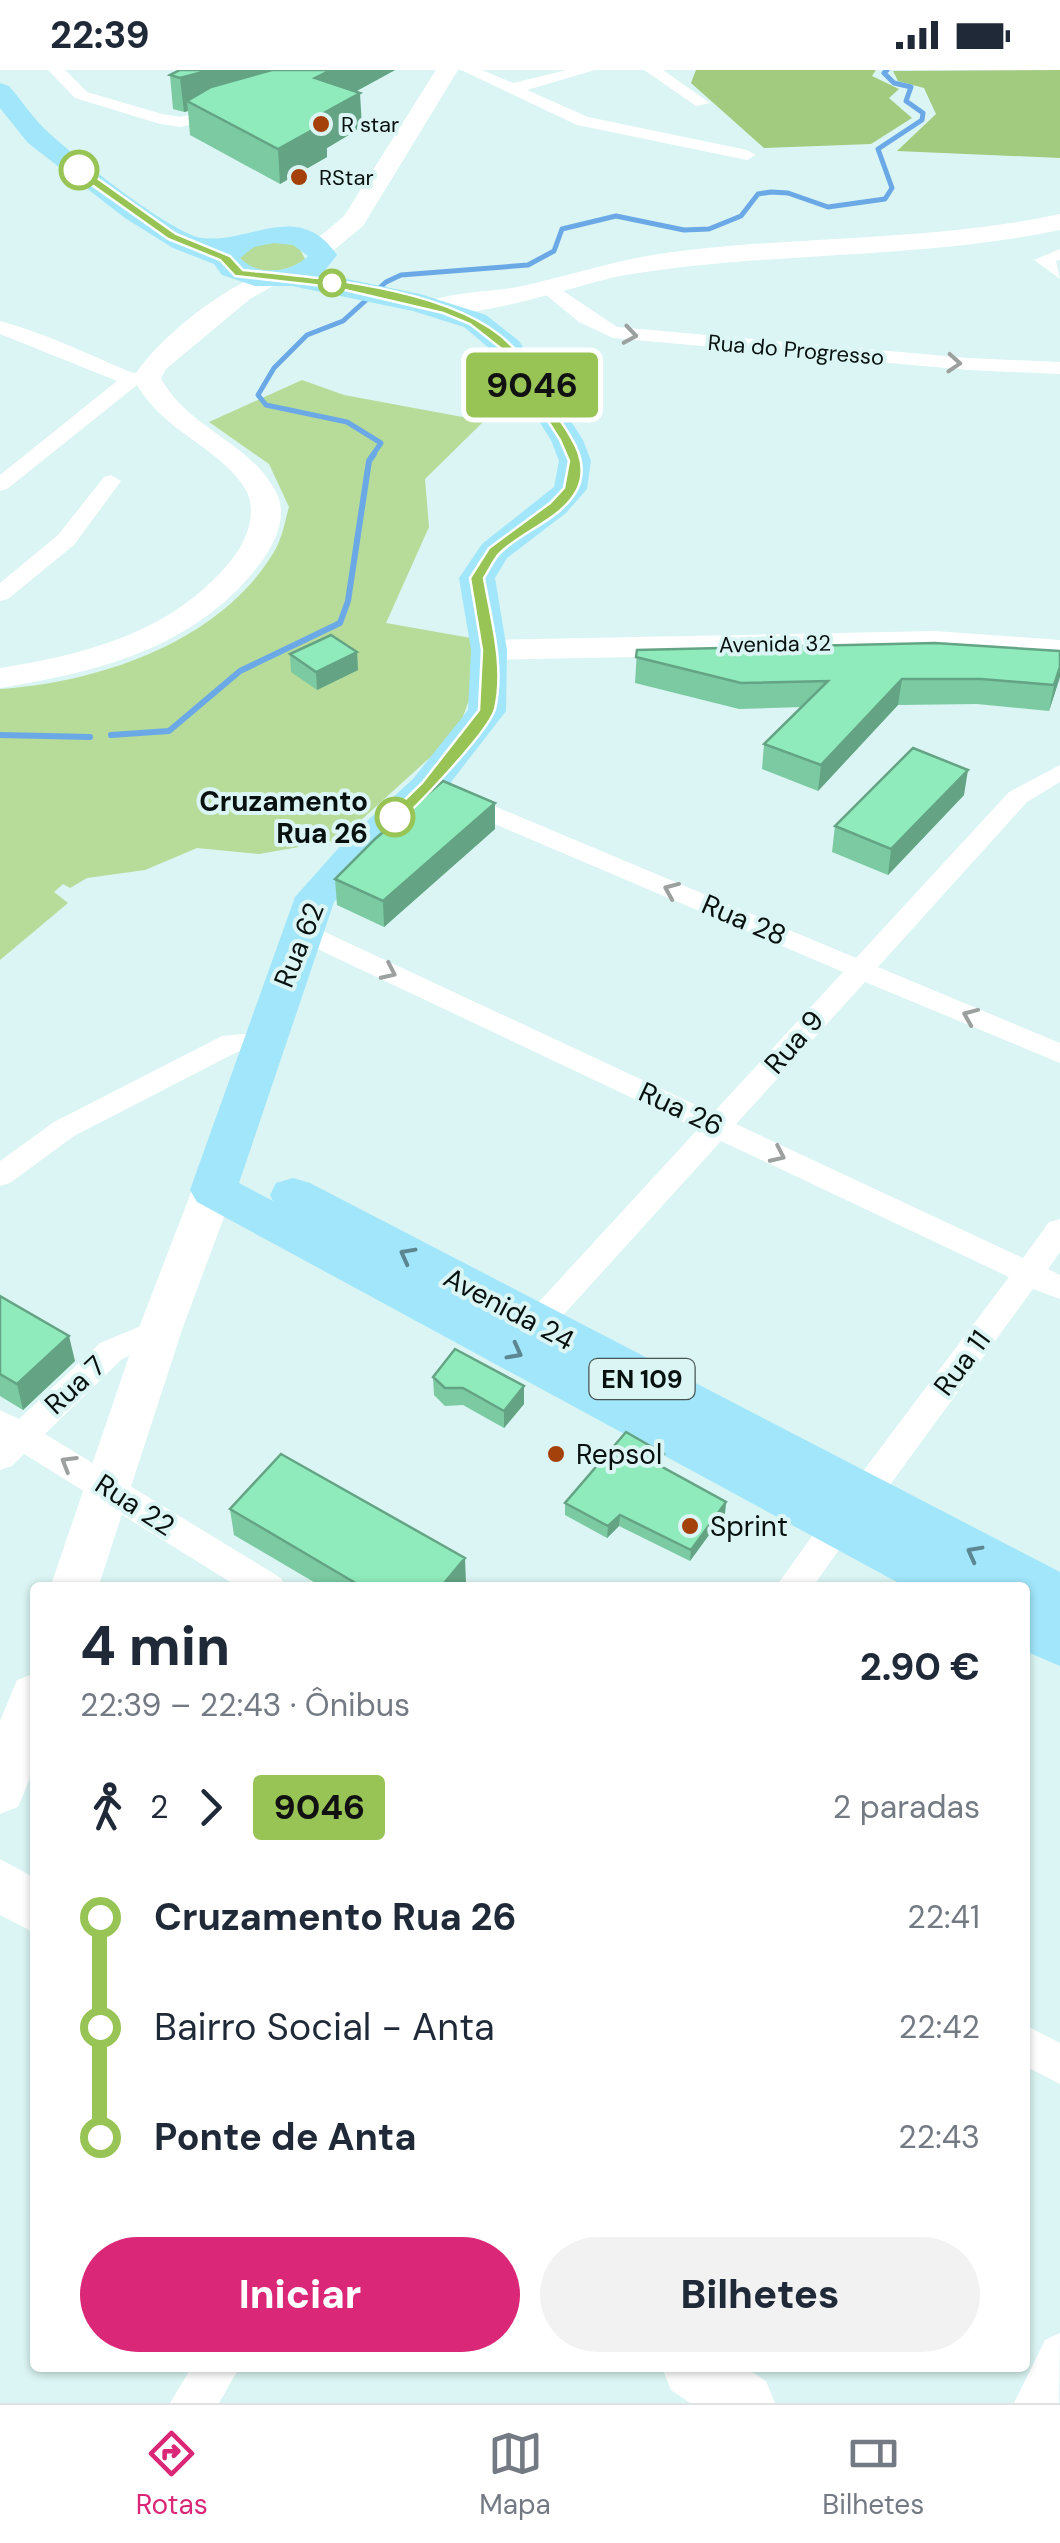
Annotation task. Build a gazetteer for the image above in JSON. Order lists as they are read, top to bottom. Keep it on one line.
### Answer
{"streets":{"main road":["Rua 62","Avenida 24","EN 109"],"street":["Rua do Progresso","Avenida 32","Rua 28","Rua 9","Rua 26","Rua 11","Rua 7","Rua 22"]},"crossings":[["Avenida 32","Rua 62"],["Rua 28","Rua 62"],["Rua 28","Rua 9"],["Rua 62","Rua 26"],["Rua 62","Avenida 24"],["Rua 62","Rua 7"],["Rua 62","Rua 22"],["Rua 9","Rua 26"],["Rua 9","Avenida 24"],["Rua 26","Rua 11"],["Avenida 24","Rua 11"],["Rua 7","Rua 22"]],"one_way":["Rua 28","Rua 26","Rua 22"],"places":["R star","RStar","Cruzamento Rua 26","Repsol","Sprint"],"lines":["bus line 9046"],"page":{"status":"22:39","on_map":"9046","heading":["4 min","22:39 – 22:43 · Ônibus","2.90 €"],"legs":["2","9046","2 paradas"],"list":[{"name":"Cruzamento Rua 26","value":"22:41"},{"name":"Bairro Social - Anta","value":"22:42"},{"name":"Ponte de Anta","value":"22:43"}],"buttons":["Iniciar","Bilhetes"],"tabs":["Rotas","Mapa","Bilhetes"]}}
